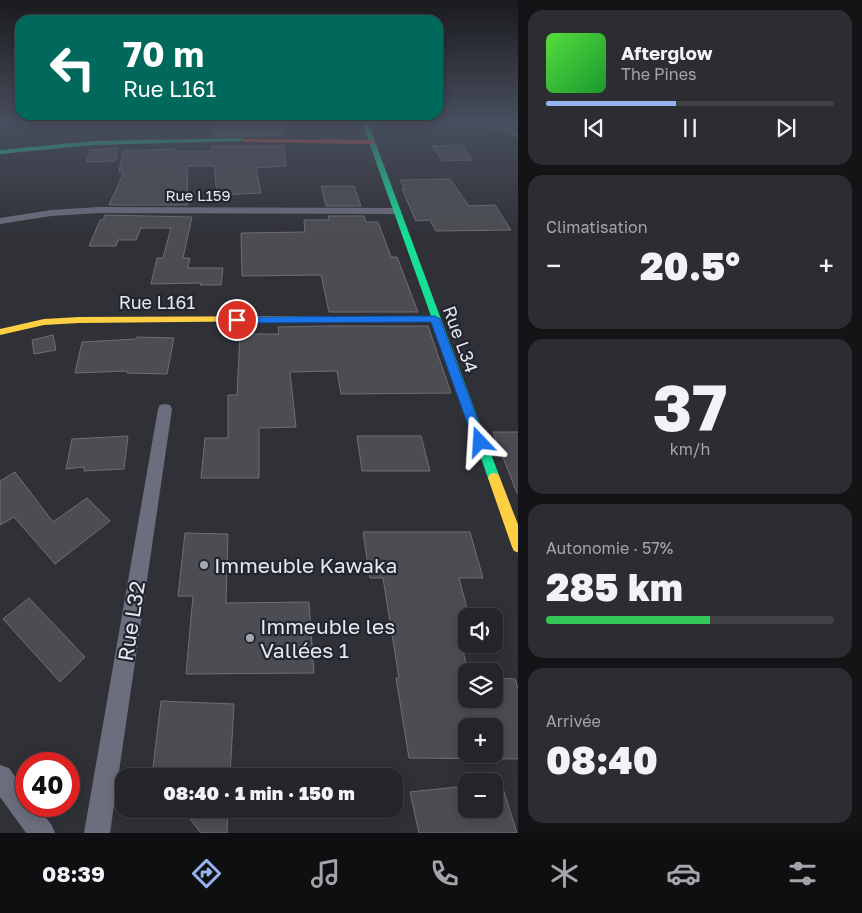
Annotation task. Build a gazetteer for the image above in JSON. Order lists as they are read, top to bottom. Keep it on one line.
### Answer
{"streets":{"street":["Rue L159","Rue L161","Rue L34","Rue L32"]},"crossings":[["Rue L159","Rue L34"],["Rue L161","Rue L34"]],"places":["Immeuble Kawaka","Immeuble les Vallées 1"],"page":{"turn":["70 m","Rue L161"],"song":["Afterglow","The Pines"],"tile":["Climatisation",["37","km/h"],["Autonomie · 57%","285 km"],["Arrivée","08:40"]],"heat":["−","20.5°","+"],"map_buttons":["+","−"],"limit":"40","trip":"08:40 · 1 min · 150 m","tabs":"08:39"}}
